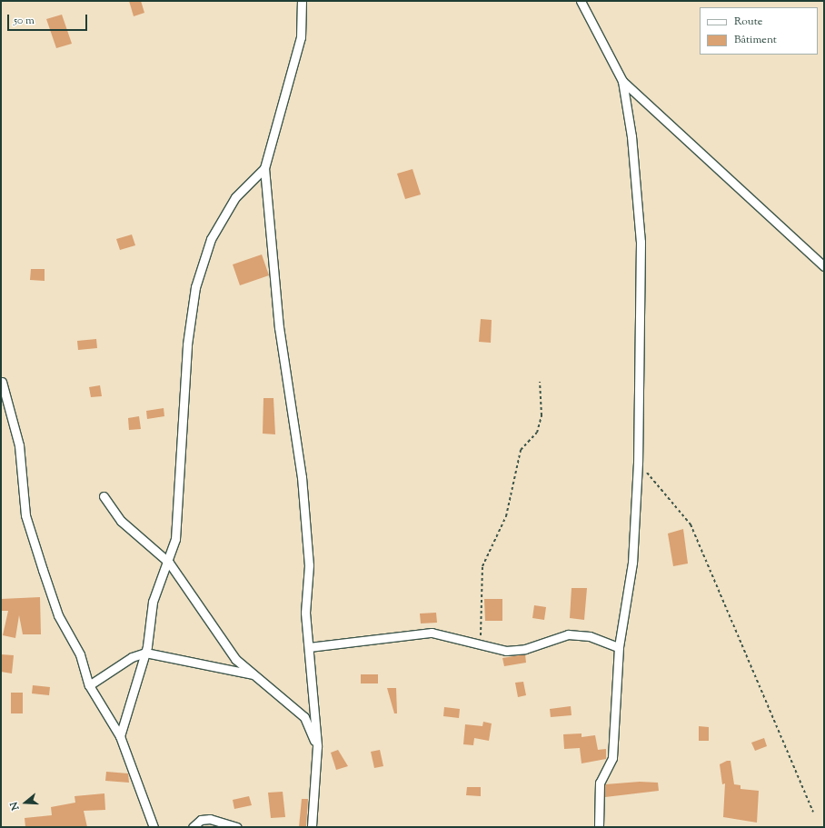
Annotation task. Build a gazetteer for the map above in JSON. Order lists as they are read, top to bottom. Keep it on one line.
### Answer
{"legend":["Route","Bâtiment"],"scale_bar":"50 m","north":"left"}
